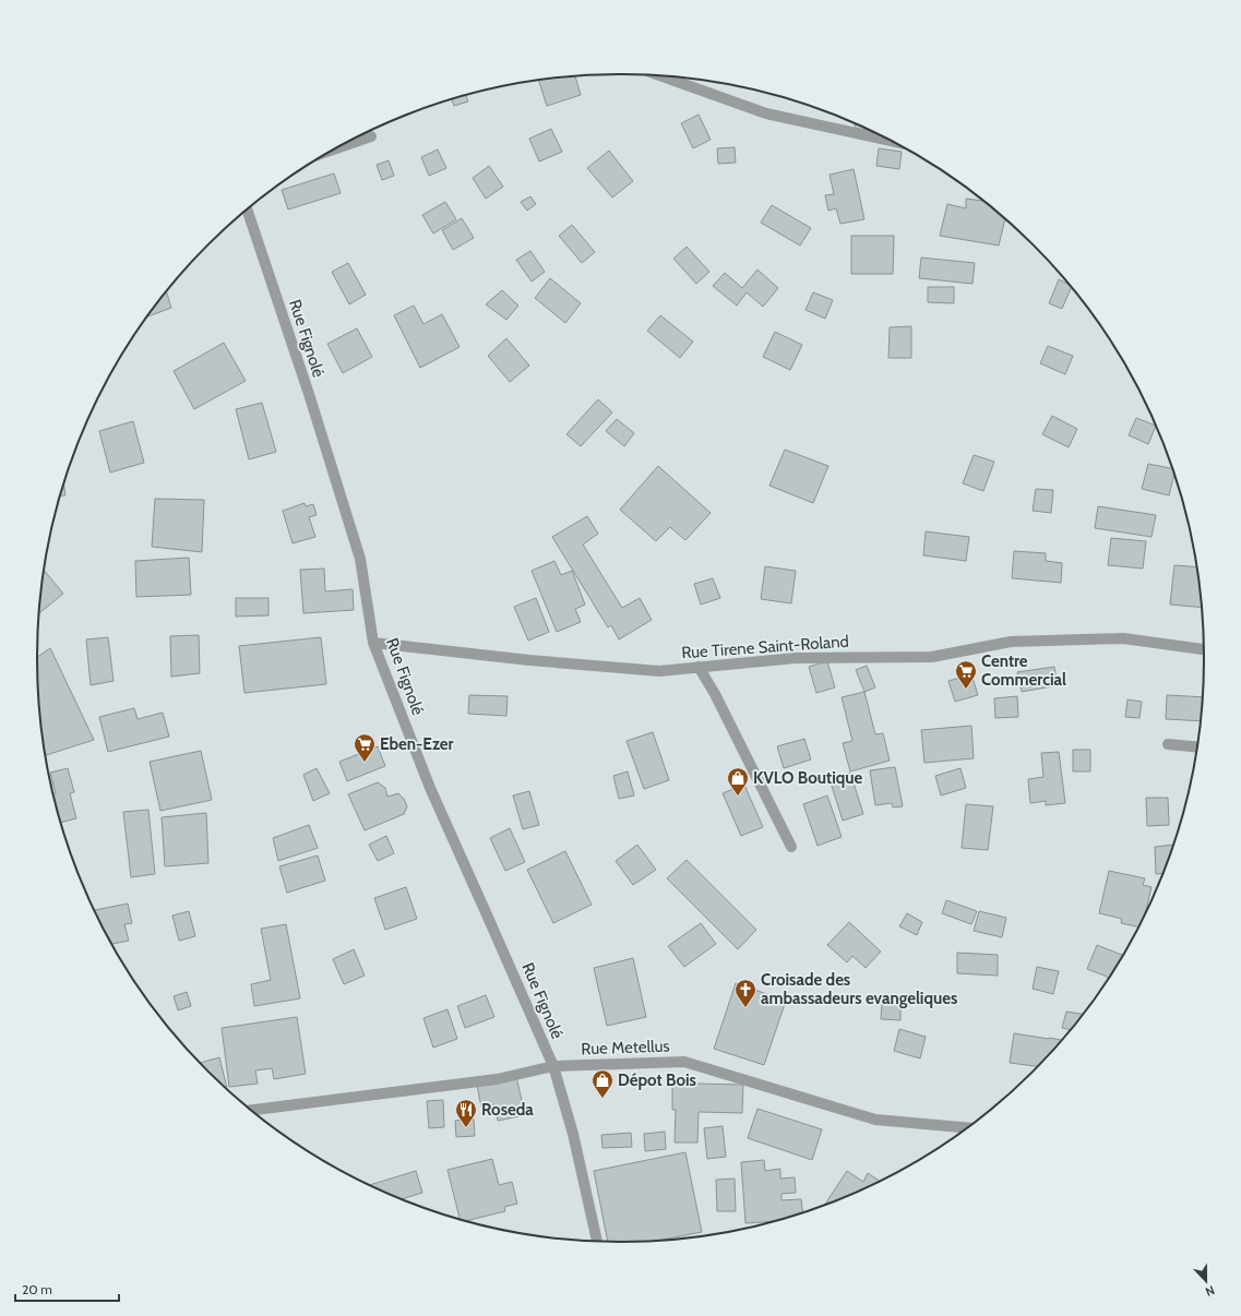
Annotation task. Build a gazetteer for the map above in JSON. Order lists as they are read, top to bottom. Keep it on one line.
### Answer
{"streets":{"street":["Rue Fignolé","Rue Tirene Saint-Roland","Rue Metellus"]},"crossings":[["Rue Fignolé","Rue Tirene Saint-Roland"],["Rue Fignolé","Rue Metellus"]],"places":{"supermarket":["Centre Commercial","Eben-Ezer"],"shop":["KVLO Boutique","Dépot Bois"],"church":["Croisade des ambassadeurs evangeliques"],"restaurant":["Roseda"]},"scale_bar":"20 m","north":"bottom"}
